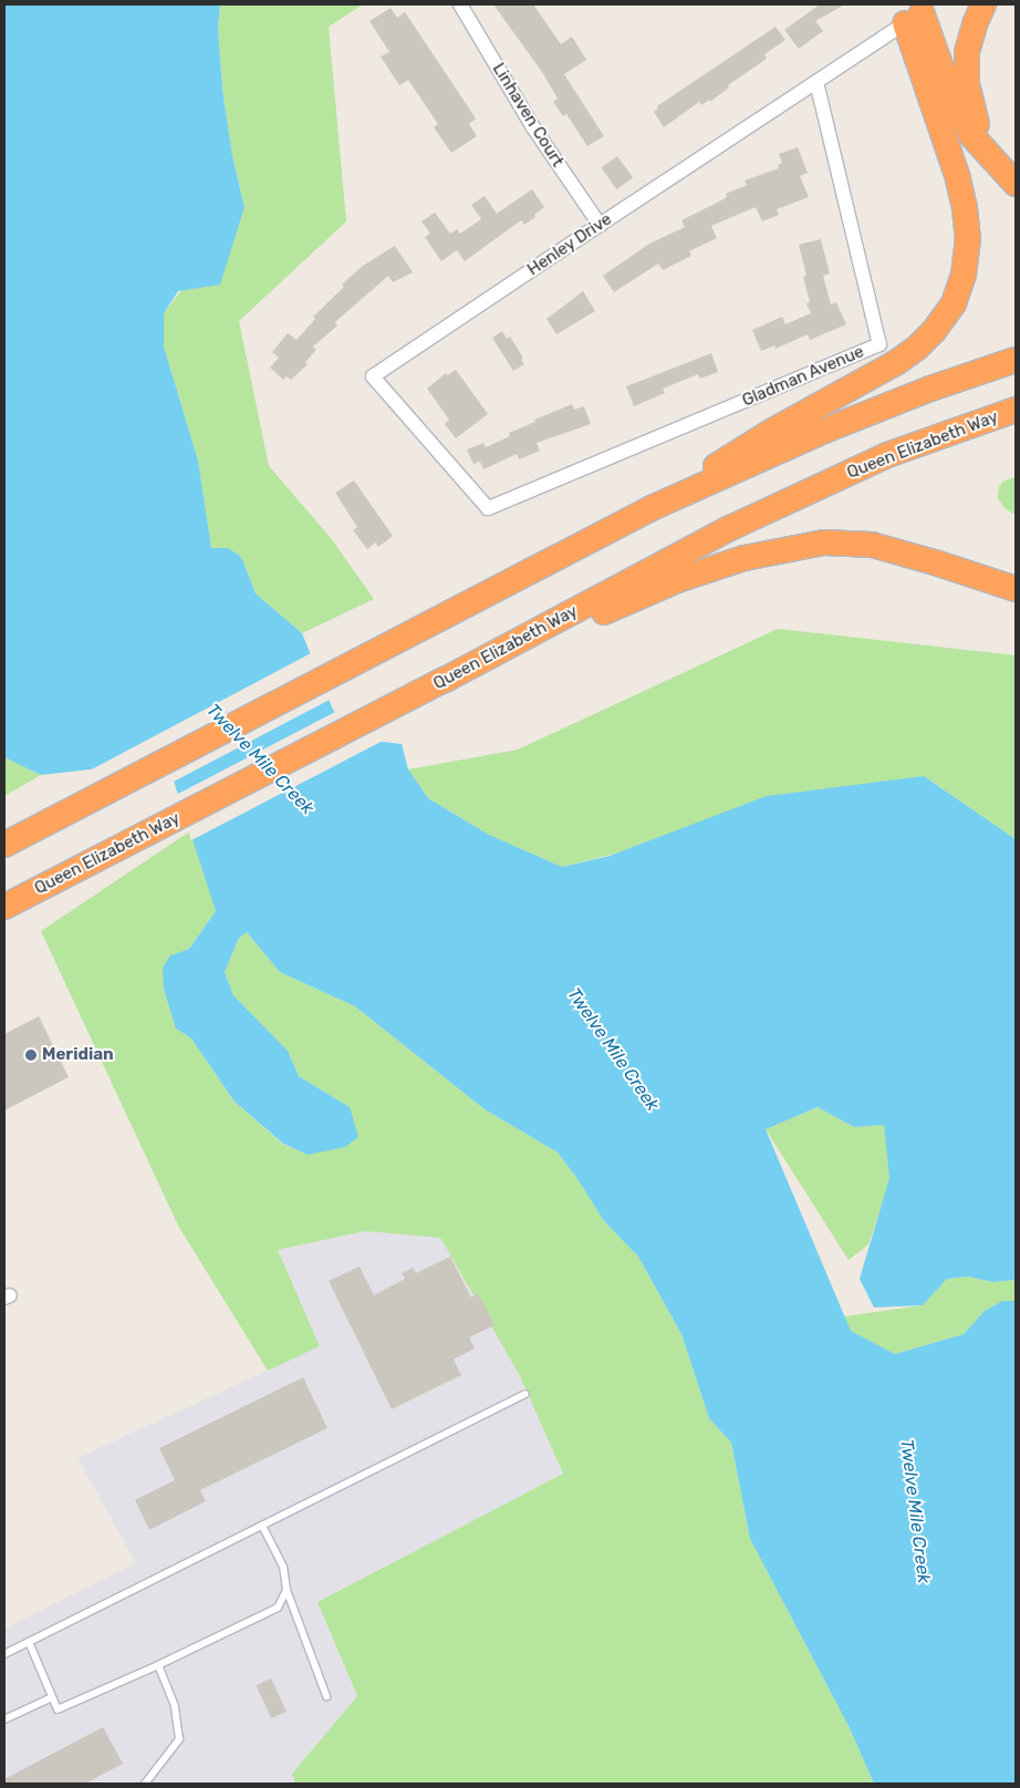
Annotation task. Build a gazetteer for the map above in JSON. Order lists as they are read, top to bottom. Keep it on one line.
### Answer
{"streets":{"highway":["Queen Elizabeth Way"],"street":["Linhaven Court","Henley Drive","Gladman Avenue"]},"crossings":[["Linhaven Court","Henley Drive"],["Henley Drive","Gladman Avenue"]],"water":["Twelve Mile Creek"],"places":["Meridian"]}
